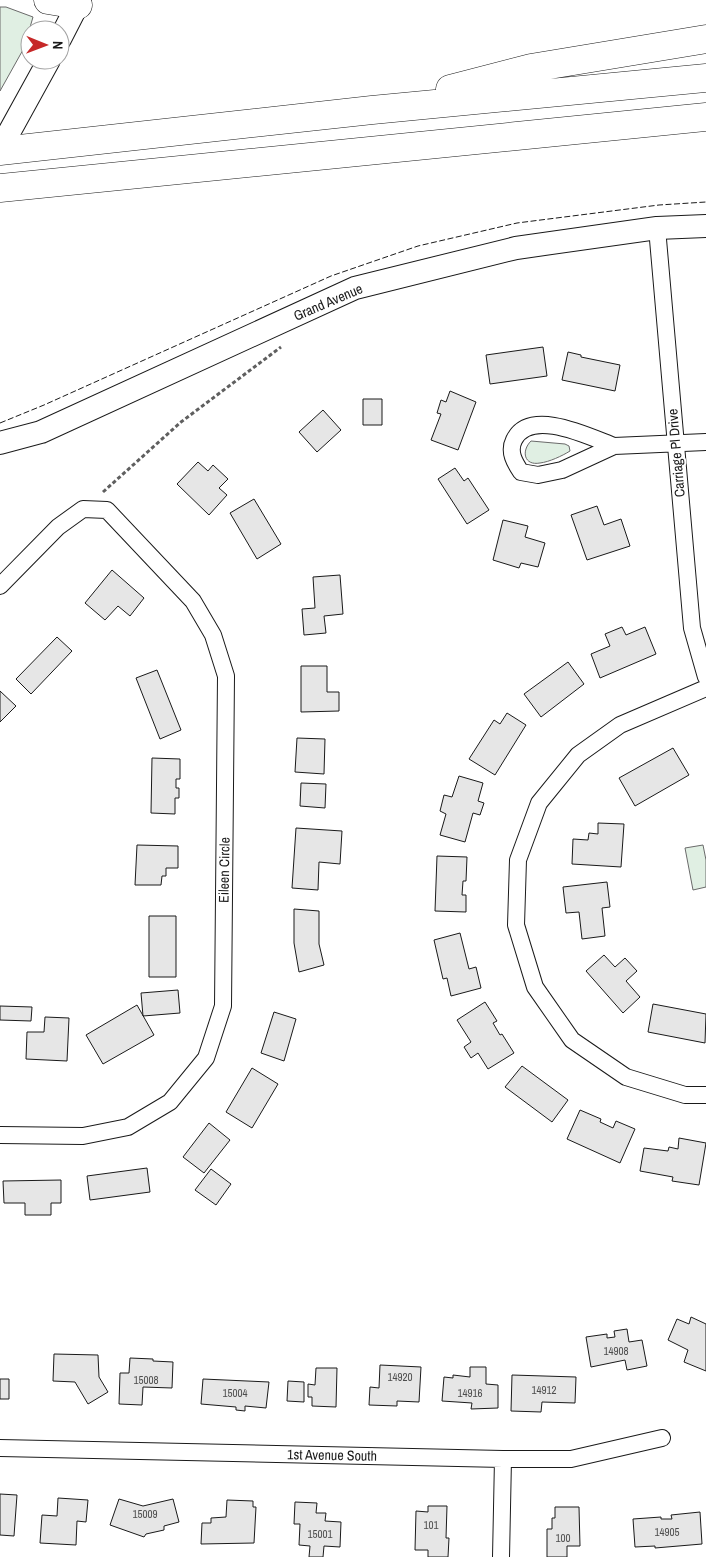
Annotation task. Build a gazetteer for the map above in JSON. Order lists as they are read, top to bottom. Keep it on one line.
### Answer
{"streets":{"street":["Grand Avenue","Carriage Pl Drive","Eileen Circle","1st Avenue South"]},"crossings":[["Grand Avenue","Carriage Pl Drive"]],"house_numbers":["14908","14920","15008","14912","15004","14916","15009","101","14905","15001","100"],"north":"right"}
